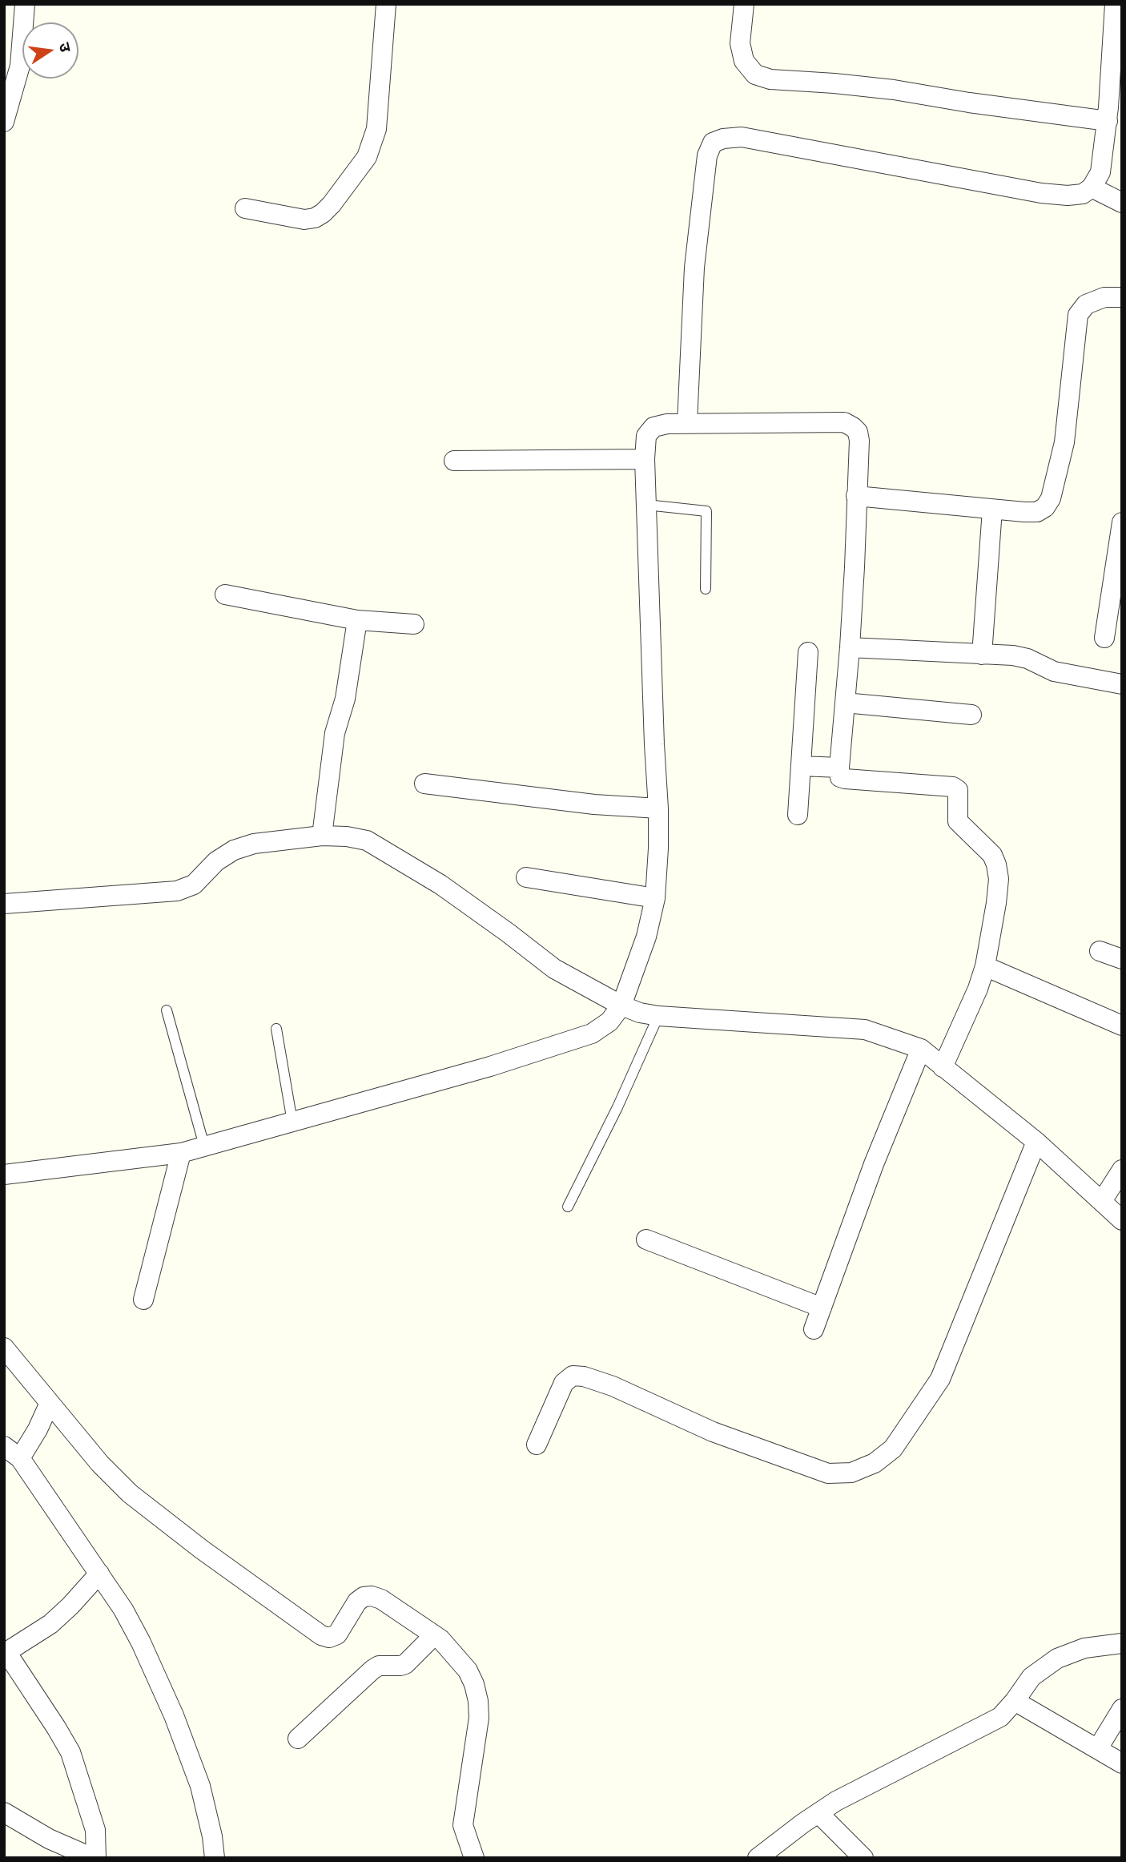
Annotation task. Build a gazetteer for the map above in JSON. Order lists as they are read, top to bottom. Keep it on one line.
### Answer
{"north":"right"}
